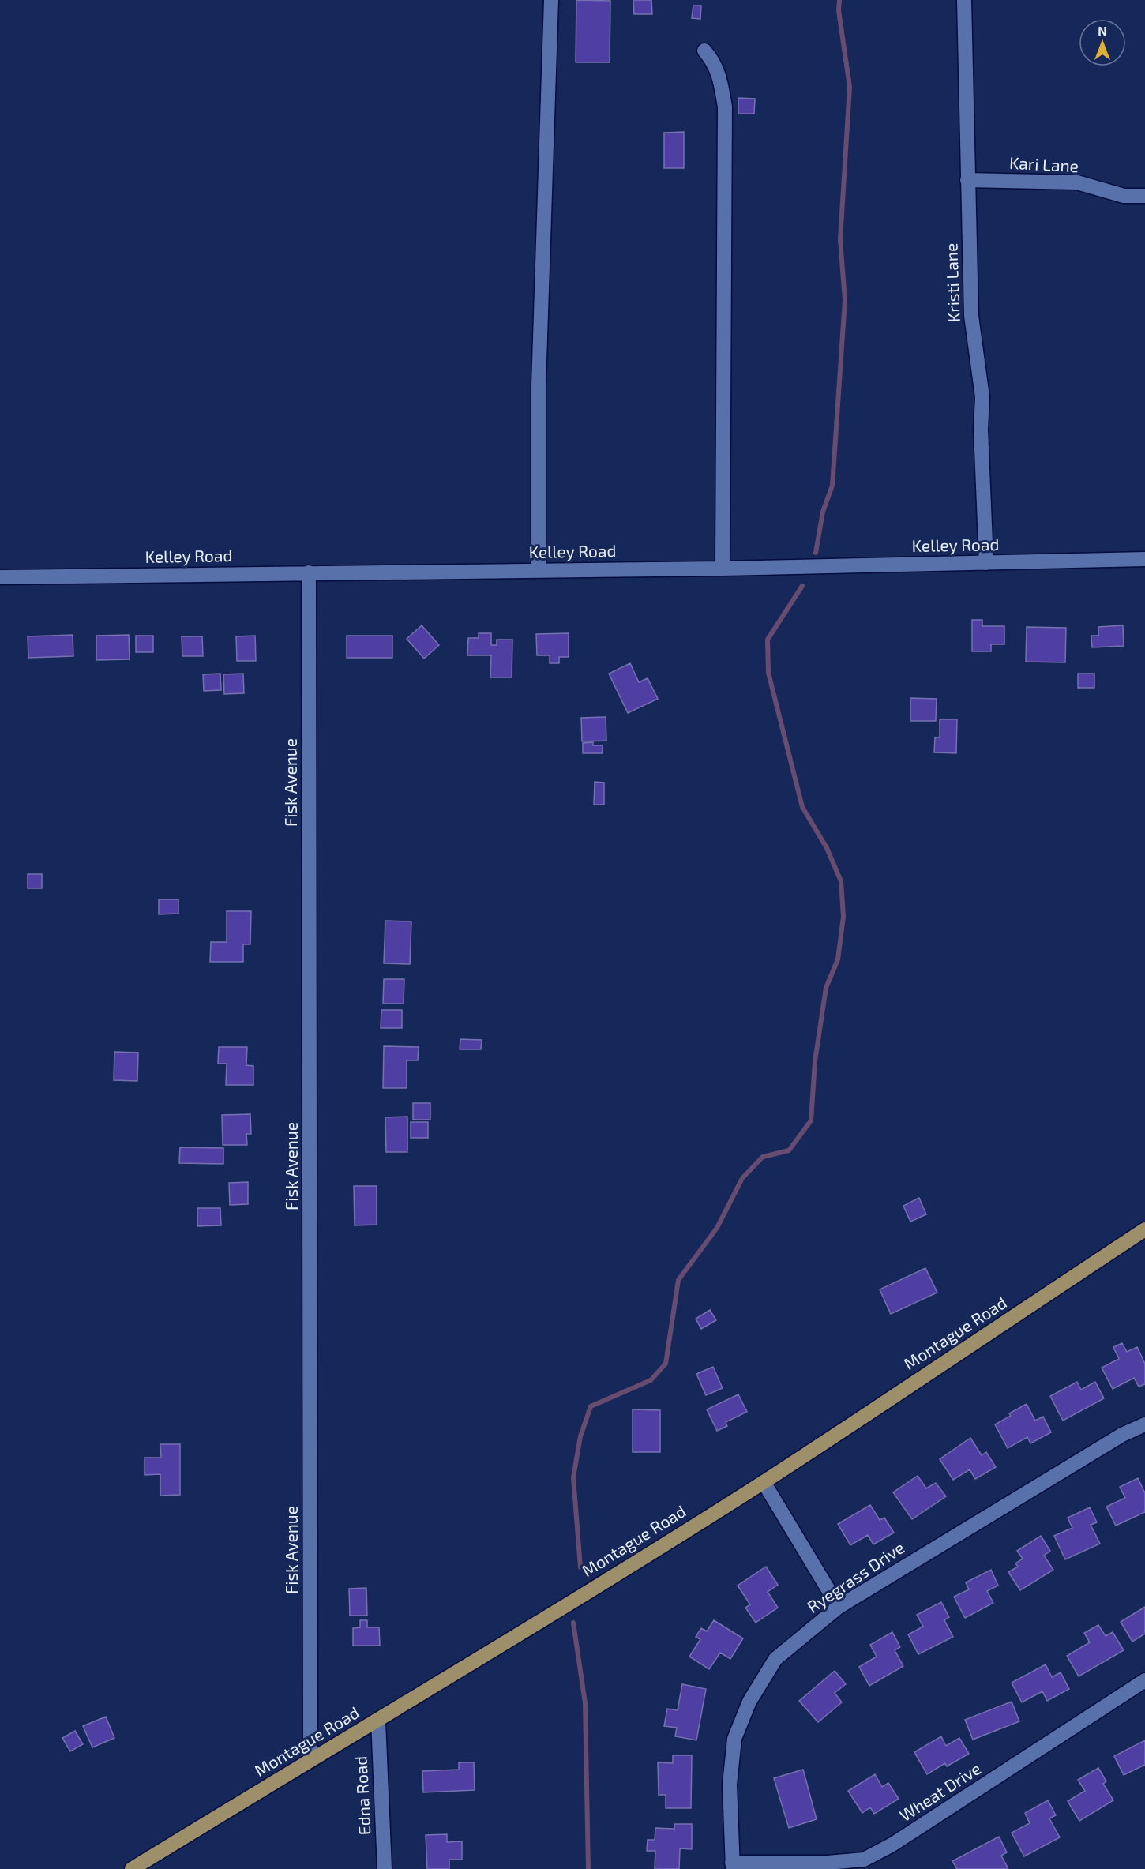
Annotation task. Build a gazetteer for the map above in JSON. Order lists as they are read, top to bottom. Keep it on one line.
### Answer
{"streets":{"main road":["Montague Road"],"street":["Kari Lane","Kristi Lane","Kelley Road","Fisk Avenue","Ryegrass Drive","Wheat Drive","Edna Road"]},"crossings":[["Kari Lane","Kristi Lane"],["Kristi Lane","Kelley Road"],["Kelley Road","Fisk Avenue"],["Fisk Avenue","Montague Road"],["Montague Road","Edna Road"],["Ryegrass Drive","Wheat Drive"]],"north":"top"}
